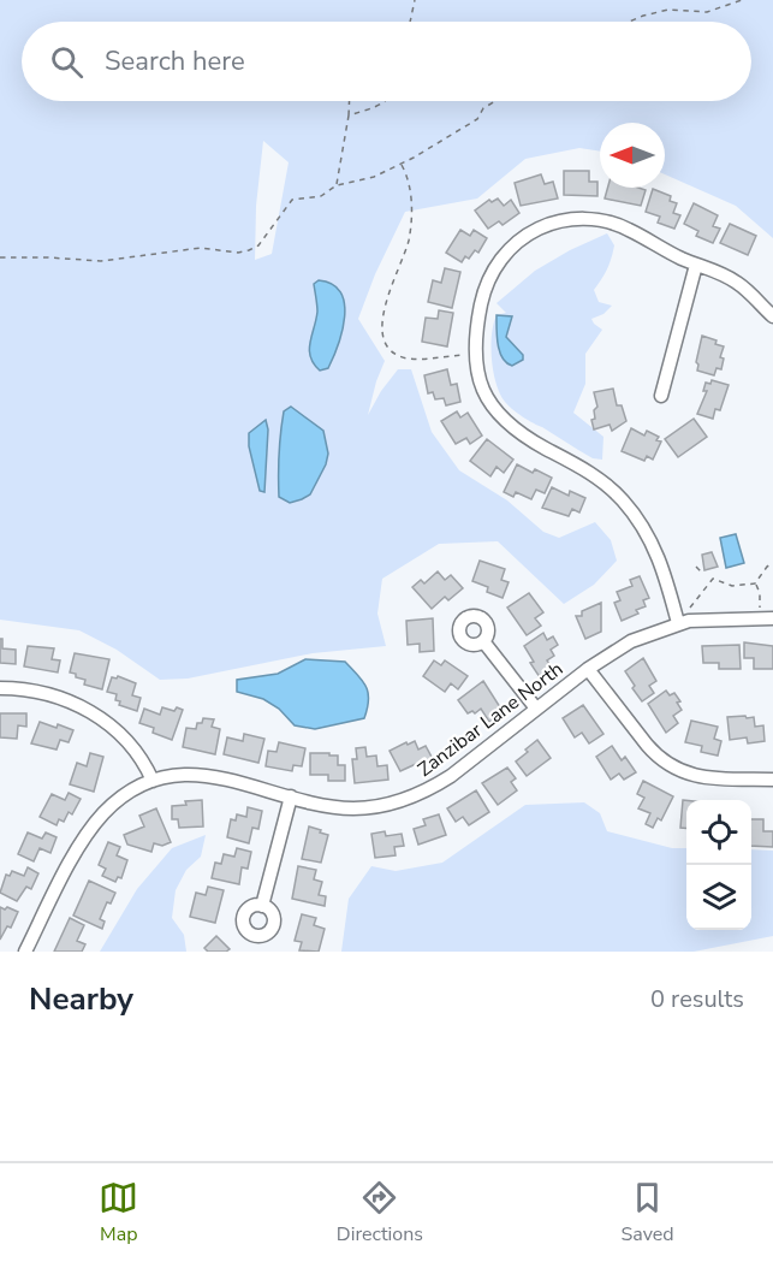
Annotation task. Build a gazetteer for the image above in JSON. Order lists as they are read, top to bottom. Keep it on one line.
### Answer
{"streets":{"street":["Zanzibar Lane North"]},"north":"left","page":{"search":"Search here","heading":["Nearby","0 results"],"nav":["Map","Directions","Saved"]}}
